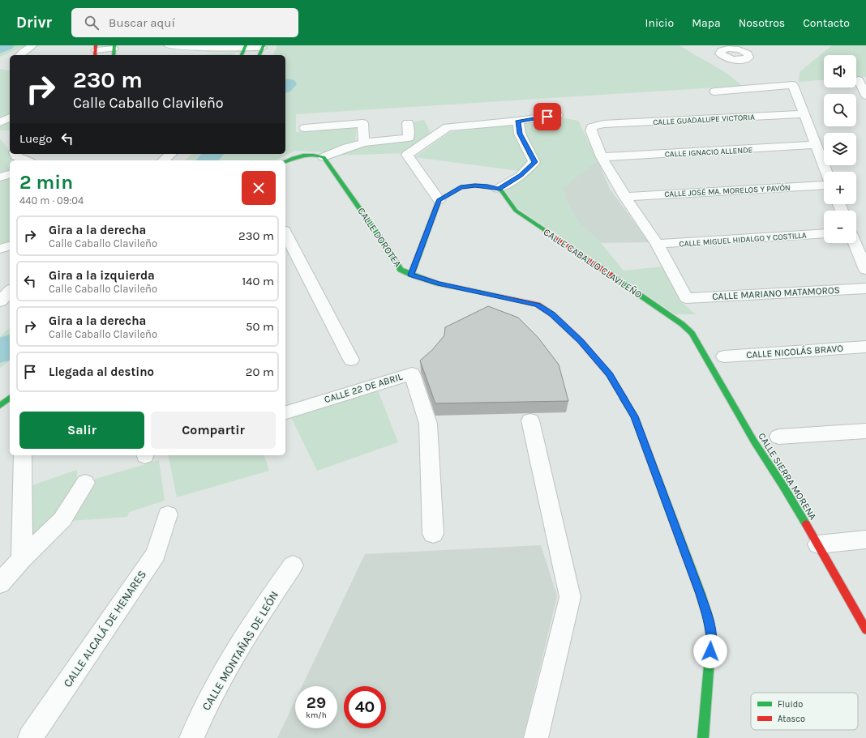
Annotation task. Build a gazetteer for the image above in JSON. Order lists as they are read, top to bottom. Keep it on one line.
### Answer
{"streets":{"street":["CALLE GUADALUPE VICTORIA","CALLE IGNACIO ALLENDE","CALLE JOSÉ MA. MORELOS Y PAVÓN","CALLE DOROTEA","CALLE MIGUEL HIDALGO Y COSTILLA","CALLE CABALLO CLAVILEÑO","CALLE MARIANO MATAMOROS","CALLE NICOLÁS BRAVO","CALLE 22 DE ABRIL","CALLE SIERRA MORENA","CALLE ALCALÁ DE HENARES","CALLE MONTAÑAS DE LEÓN"]},"crossings":[["CALLE GUADALUPE VICTORIA","CALLE IGNACIO ALLENDE"],["CALLE MIGUEL HIDALGO Y COSTILLA","CALLE MARIANO MATAMOROS"],["CALLE CABALLO CLAVILEÑO","CALLE SIERRA MORENA"]],"legend":["Fluido","Atasco"],"page":{"header":"Drivr","search":"Buscar aquí","nav":["Inicio","Mapa","Nosotros","Contacto"],"map_buttons":["+","−"],"turn":["230 m","Calle Caballo Clavileño"],"then":"Luego","heading":["2 min","440 m · 09:04"],"list":[{"name":"Gira a la derecha","note":"Calle Caballo Clavileño","value":"230 m"},{"name":"Gira a la izquierda","note":"Calle Caballo Clavileño","value":"140 m"},{"name":"Gira a la derecha","note":"Calle Caballo Clavileño","value":"50 m"},{"name":"Llegada al destino","value":"20 m"}],"buttons":["Salir","Compartir"],"speed":"29 km/h","limit":"40"}}
